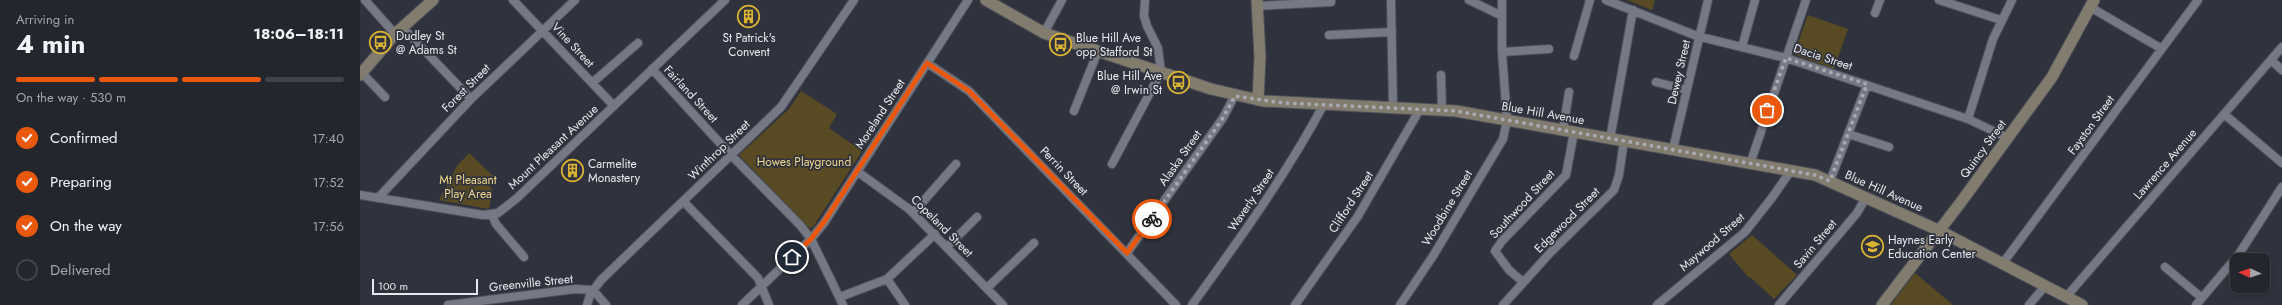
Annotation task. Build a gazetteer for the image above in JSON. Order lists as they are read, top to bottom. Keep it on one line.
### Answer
{"streets":{"main road":["Blue Hill Avenue","Quincy Street"],"street":["Vine Street","Dacia Street","Dewey Street","Forest Street","Fairland Street","Moreland Street","Fayston Street","Mount Pleasant Avenue","Winthrop Street","Alaska Street","Lawrence Avenue","Perrin Street","Waverly Street","Clifford Street","Southwood Street","Woodbine Street","Edgewood Street","Copeland Street","Maywood Street","Savin Street","Greenville Street"]},"crossings":[["Vine Street","Forest Street"],["Vine Street","Mount Pleasant Avenue"],["Dacia Street","Dewey Street"],["Dacia Street","Quincy Street"],["Dewey Street","Blue Hill Avenue"],["Fairland Street","Moreland Street"],["Fairland Street","Mount Pleasant Avenue"],["Fairland Street","Winthrop Street"],["Blue Hill Avenue","Fayston Street"],["Blue Hill Avenue","Quincy Street"],["Blue Hill Avenue","Alaska Street"],["Blue Hill Avenue","Lawrence Avenue"],["Blue Hill Avenue","Waverly Street"],["Blue Hill Avenue","Clifford Street"],["Blue Hill Avenue","Southwood Street"],["Blue Hill Avenue","Woodbine Street"],["Blue Hill Avenue","Edgewood Street"],["Blue Hill Avenue","Maywood Street"],["Blue Hill Avenue","Savin Street"],["Moreland Street","Perrin Street"],["Moreland Street","Copeland Street"],["Winthrop Street","Greenville Street"],["Alaska Street","Perrin Street"],["Southwood Street","Edgewood Street"]],"parks":["Howes Playground","Mt Pleasant Play Area"],"places":{"building":["St Patrick's Convent","Carmelite Monastery"],"bus stop":["Dudley St @ Adams St","Blue Hill Ave opp Stafford St","Blue Hill Ave @ Irwin St"],"school or university":["Haynes Early Education Center"]},"scale_bar":"100 m","north":"left","page":{"heading":["4 min","Arriving in","18:06–18:11"],"bar":"On the way · 530 m","list":[["Confirmed","17:40"],["Preparing","17:52"],["On the way","17:56"],"Delivered"],"scale":"100 m"}}
